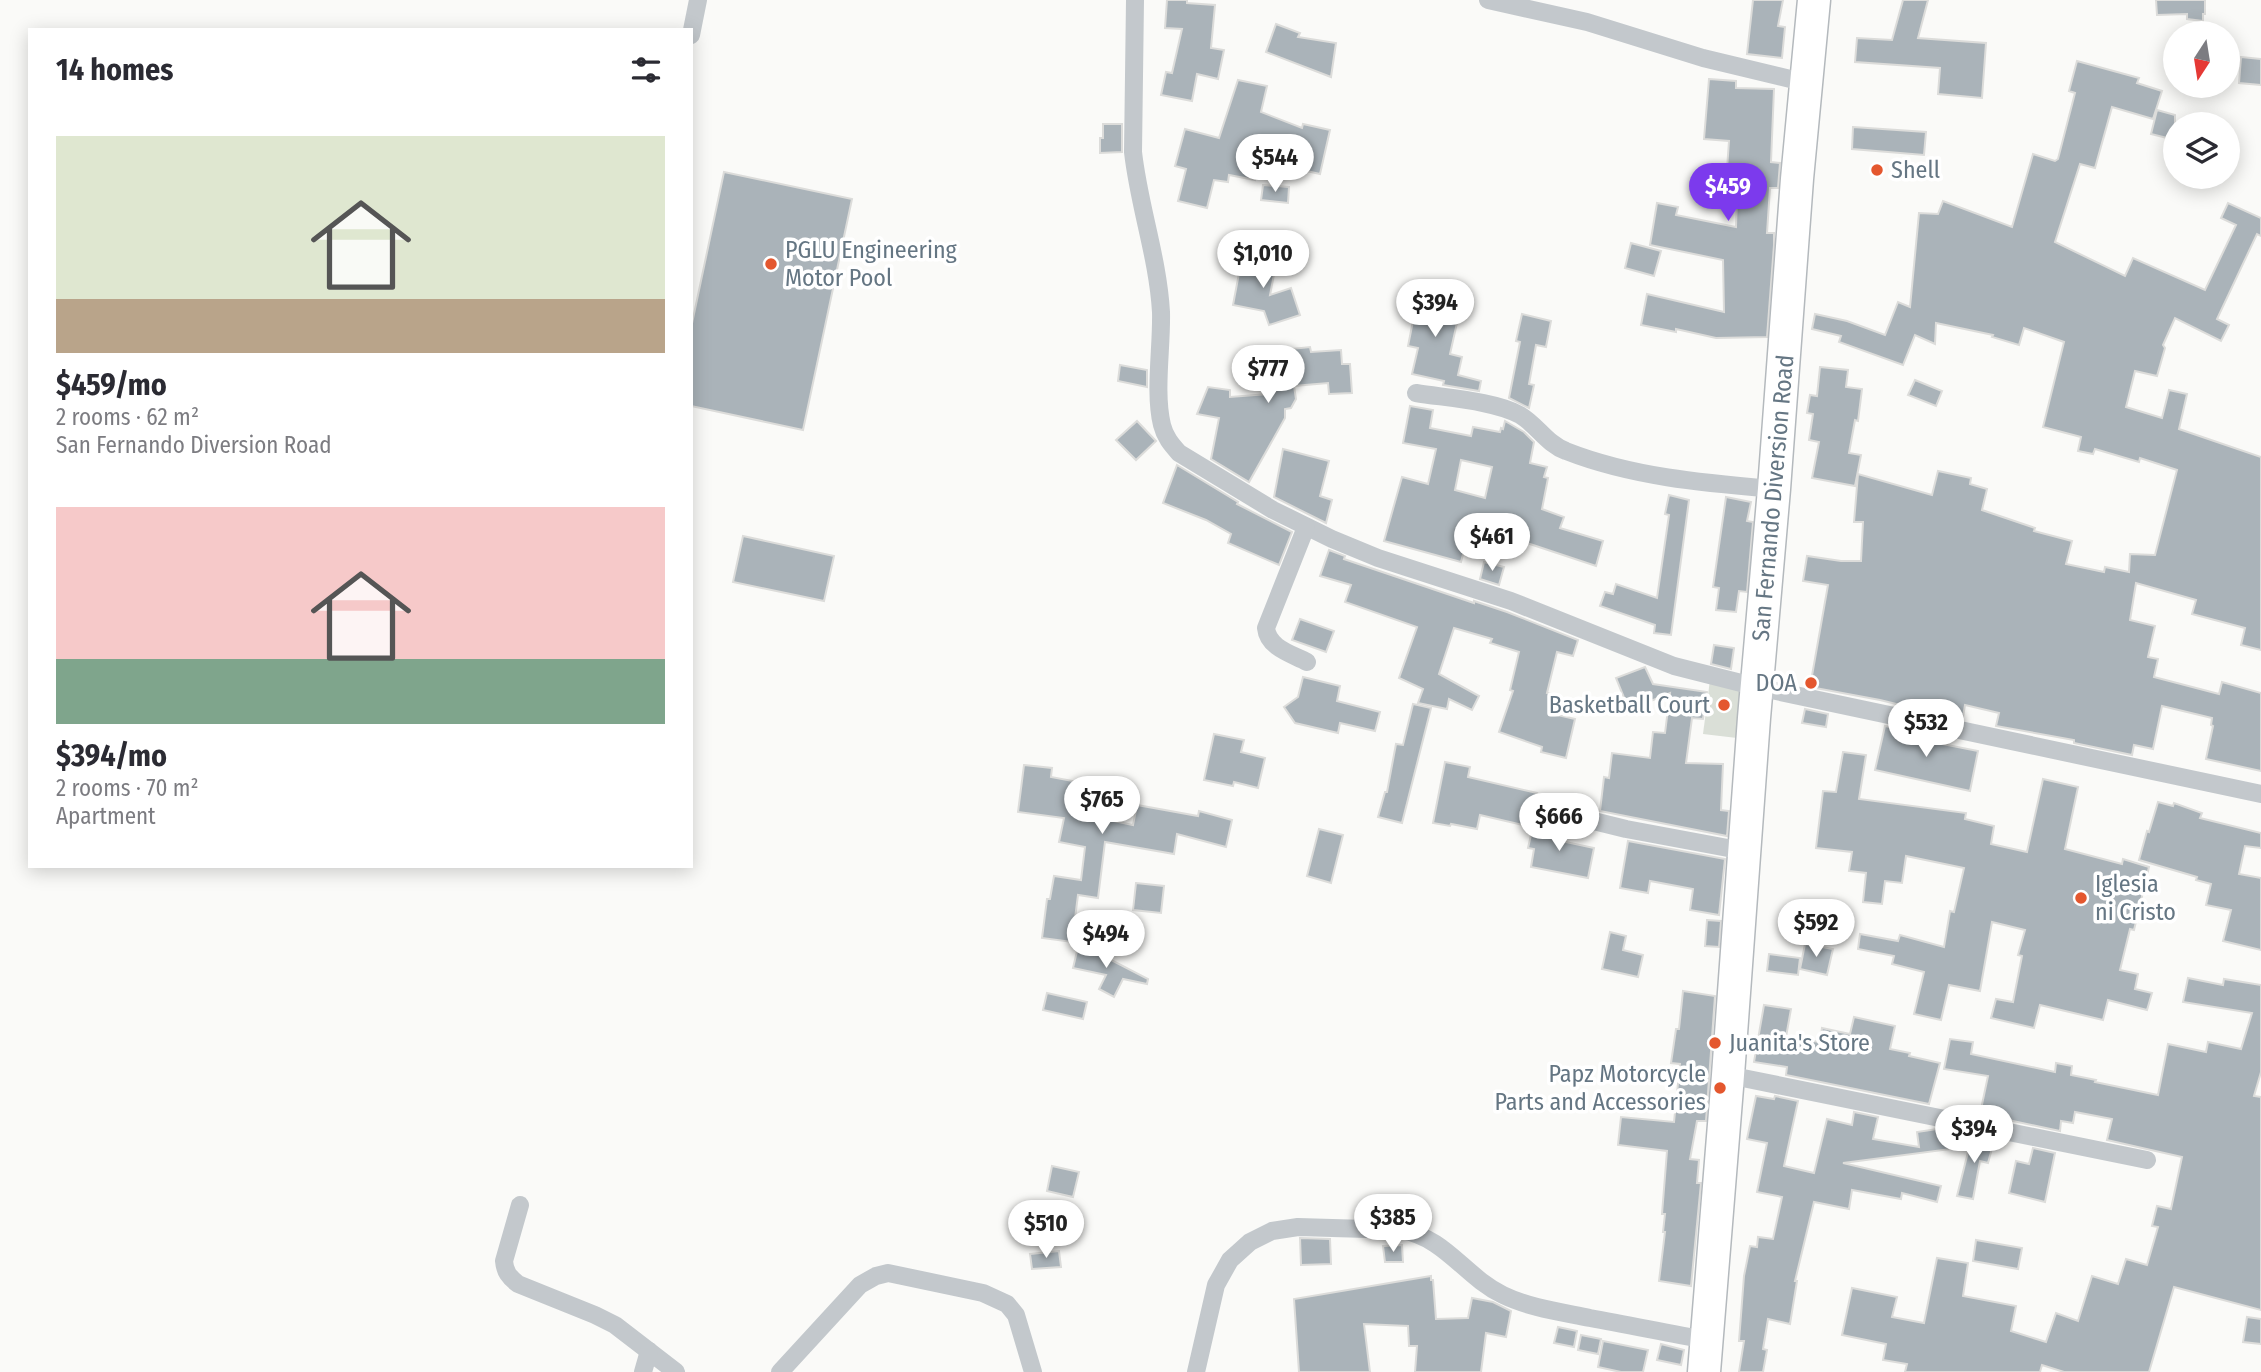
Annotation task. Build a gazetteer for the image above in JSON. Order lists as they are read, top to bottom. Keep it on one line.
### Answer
{"streets":{"highway":["San Fernando Diversion Road"]},"places":["Shell","PGLU Engineering Motor Pool","DOA","Basketball Court","Iglesia ni Cristo","Juanita's Store","Papz Motorcycle Parts and Accessories"],"north":"bottom","page":{"heading":"14 homes","list":[{"name":"$459/mo","note":"2 rooms · 62 m² · San Fernando Diversion Road"},{"name":"$394/mo","note":"2 rooms · 70 m² · Apartment"}],"price":["$544","$459","$1,010","$394","$777","$461","$532","$765","$666","$592","$494","$394","$385","$510"]}}
